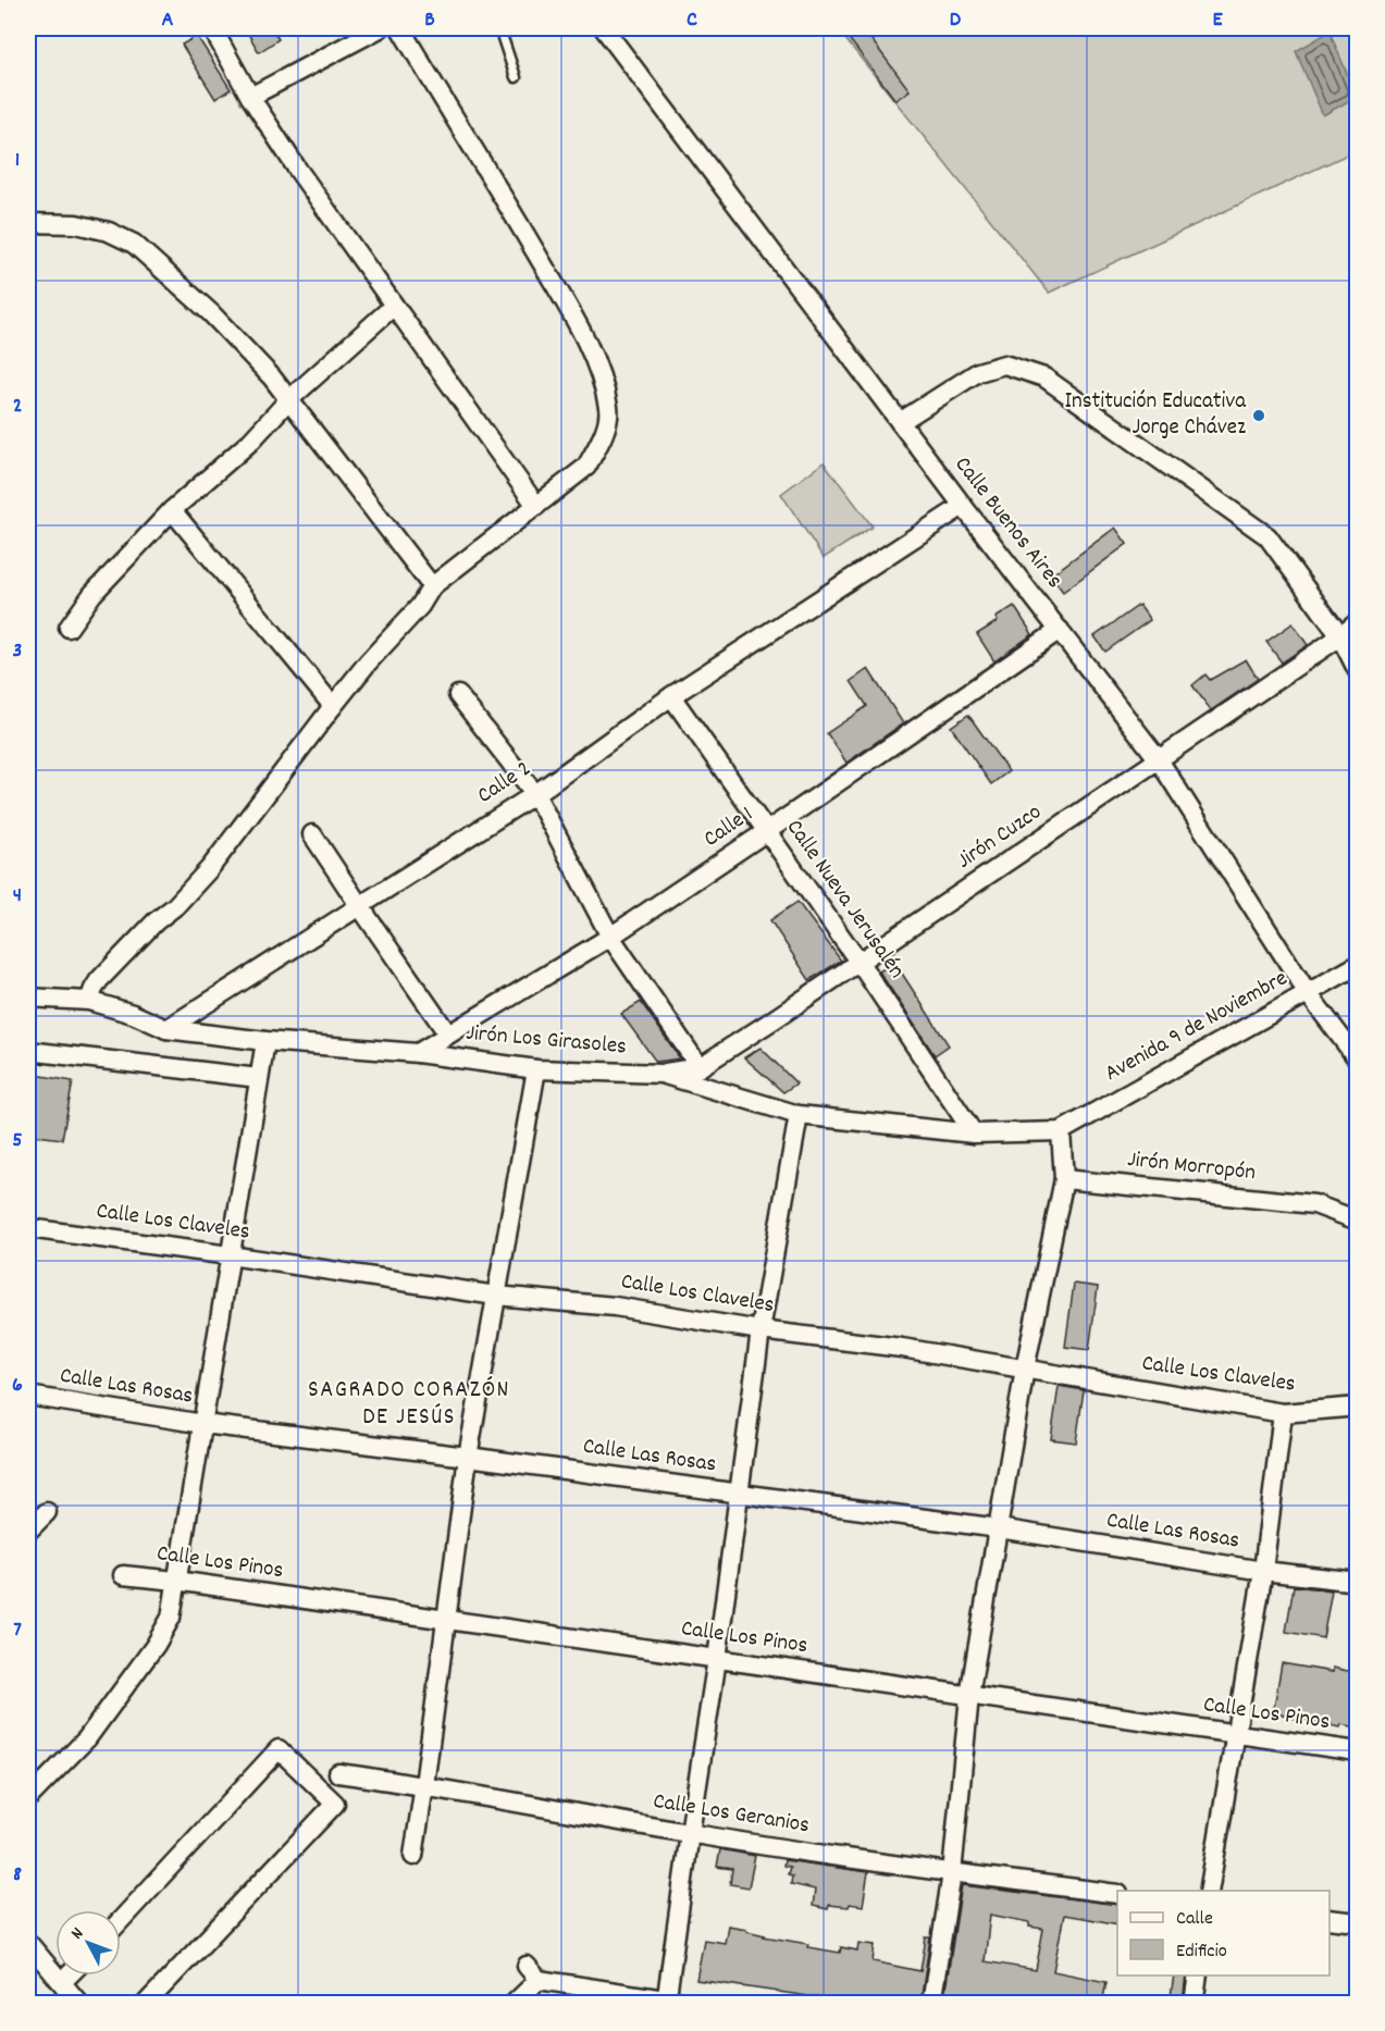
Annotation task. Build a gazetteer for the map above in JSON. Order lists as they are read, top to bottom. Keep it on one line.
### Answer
{"streets":{"street":["Calle Buenos Aires","Calle 2","Calle 1","Jirón Cuzco","Calle Nueva Jerusalén","Avenida 9 de Noviembre","Jirón Los Girasoles","Jirón Morropón","Calle Los Claveles","Calle Las Rosas","Calle Los Pinos","Calle Los Geranios"]},"crossings":[["Calle Buenos Aires","Calle 2"],["Calle Buenos Aires","Calle 1"],["Calle Buenos Aires","Jirón Cuzco"],["Calle Buenos Aires","Avenida 9 de Noviembre"],["Calle 2","Calle Nueva Jerusalén"],["Calle 2","Jirón Los Girasoles"],["Calle 1","Calle Nueva Jerusalén"],["Calle 1","Jirón Los Girasoles"],["Jirón Cuzco","Calle Nueva Jerusalén"],["Jirón Cuzco","Jirón Los Girasoles"],["Calle Nueva Jerusalén","Jirón Los Girasoles"],["Avenida 9 de Noviembre","Jirón Los Girasoles"]],"districts":["SAGRADO CORAZÓN DE JESÚS"],"places":["Institución Educativa Jorge Chávez"],"legend":["Calle","Edificio"],"north":"top left","grid":{"columns":["A","B","C","D","E"],"rows":["1","2","3","4","5","6","7","8"]}}
